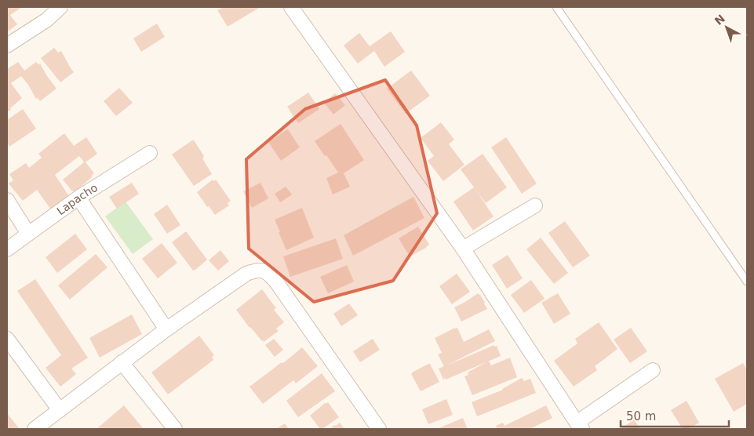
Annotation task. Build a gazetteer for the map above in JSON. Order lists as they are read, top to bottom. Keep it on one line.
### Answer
{"streets":{"street":["Lapacho"]},"scale_bar":"50 m","north":"top left"}
